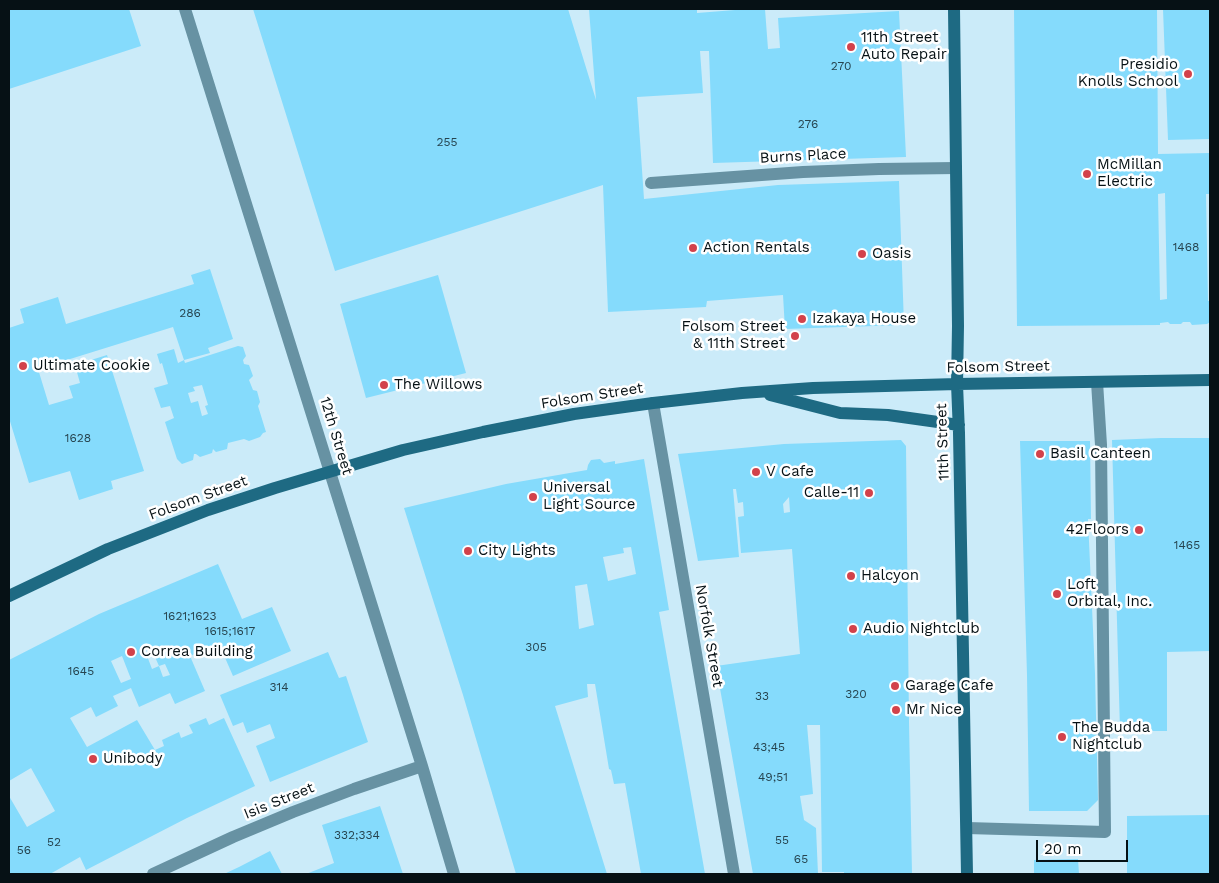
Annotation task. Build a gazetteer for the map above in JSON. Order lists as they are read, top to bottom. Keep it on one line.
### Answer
{"streets":{"main road":["Folsom Street","11th Street"],"street":["Burns Place","12th Street","Norfolk Street","Isis Street"]},"crossings":[["Burns Place","11th Street"],["Folsom Street","12th Street"],["Folsom Street","11th Street"],["Folsom Street","Norfolk Street"],["12th Street","Isis Street"]],"places":["11th Street Auto Repair","Presidio Knolls School","McMillan Electric","Action Rentals","Oasis","Izakaya House","Folsom Street & 11th Street","Ultimate Cookie","The Willows","Basil Canteen","V Cafe","Calle-11","Universal Light Source","42Floors","City Lights","Halcyon","Loft Orbital, Inc.","Audio Nightclub","Correa Building","Garage Cafe","Mr Nice","The Budda Nightclub","Unibody"],"house_numbers":["270","276","255","1468","286","1628","1465","1621;1623","1615;1617","305","1645","314","320","33","43;45","49;51","332;334","55","52","56","65"],"scale_bar":"20 m"}
